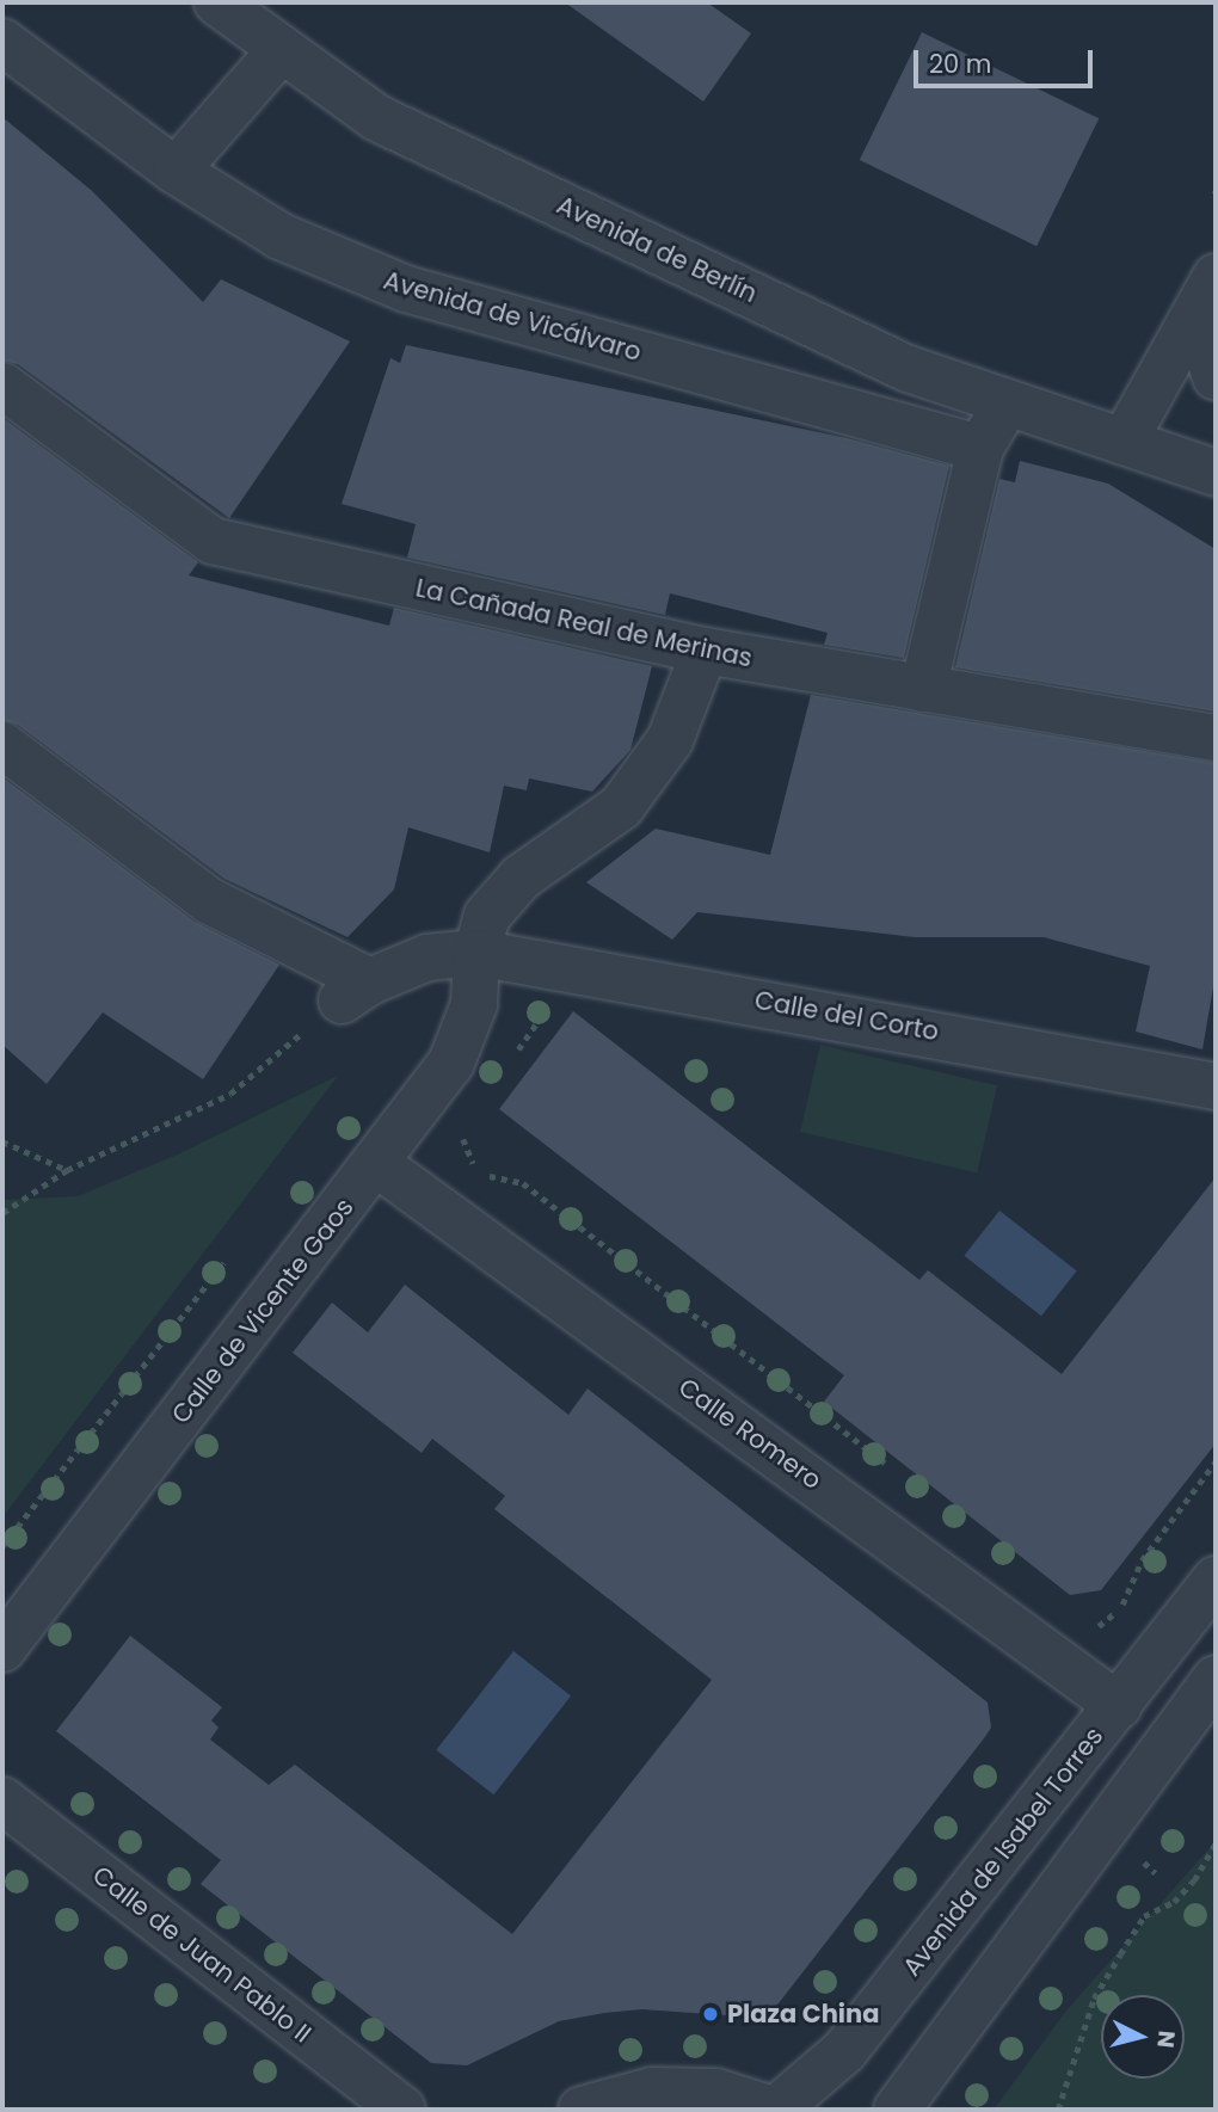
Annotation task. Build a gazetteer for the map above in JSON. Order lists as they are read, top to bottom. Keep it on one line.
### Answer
{"streets":{"street":["Avenida de Berlín","Avenida de Vicálvaro","La Cañada Real de Merinas","Calle del Corto","Calle de Vicente Gaos","Calle Romero","Avenida de Isabel Torres","Calle de Juan Pablo II"]},"crossings":[["La Cañada Real de Merinas","Calle de Vicente Gaos"],["Calle del Corto","Calle de Vicente Gaos"],["Calle de Vicente Gaos","Calle Romero"],["Calle Romero","Avenida de Isabel Torres"]],"places":["Plaza China"],"scale_bar":"20 m","north":"right"}
